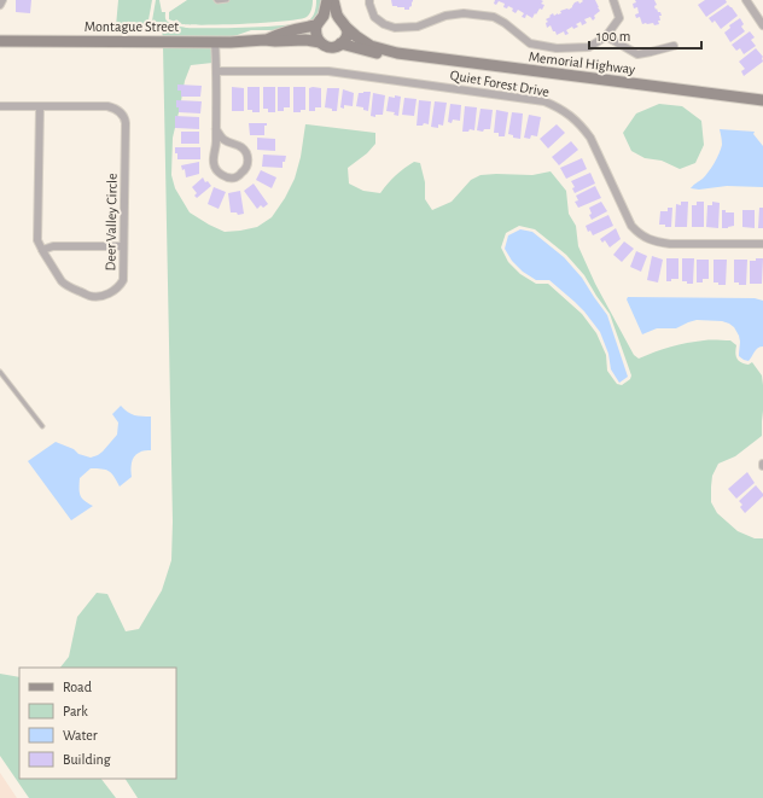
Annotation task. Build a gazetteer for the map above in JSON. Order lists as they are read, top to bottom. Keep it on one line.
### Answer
{"streets":{"street":["Montague Street","Memorial Highway","Quiet Forest Drive","Deer Valley Circle"]},"crossings":[["Montague Street","Memorial Highway"]],"legend":["Road","Park","Water","Building"],"scale_bar":"100 m"}
